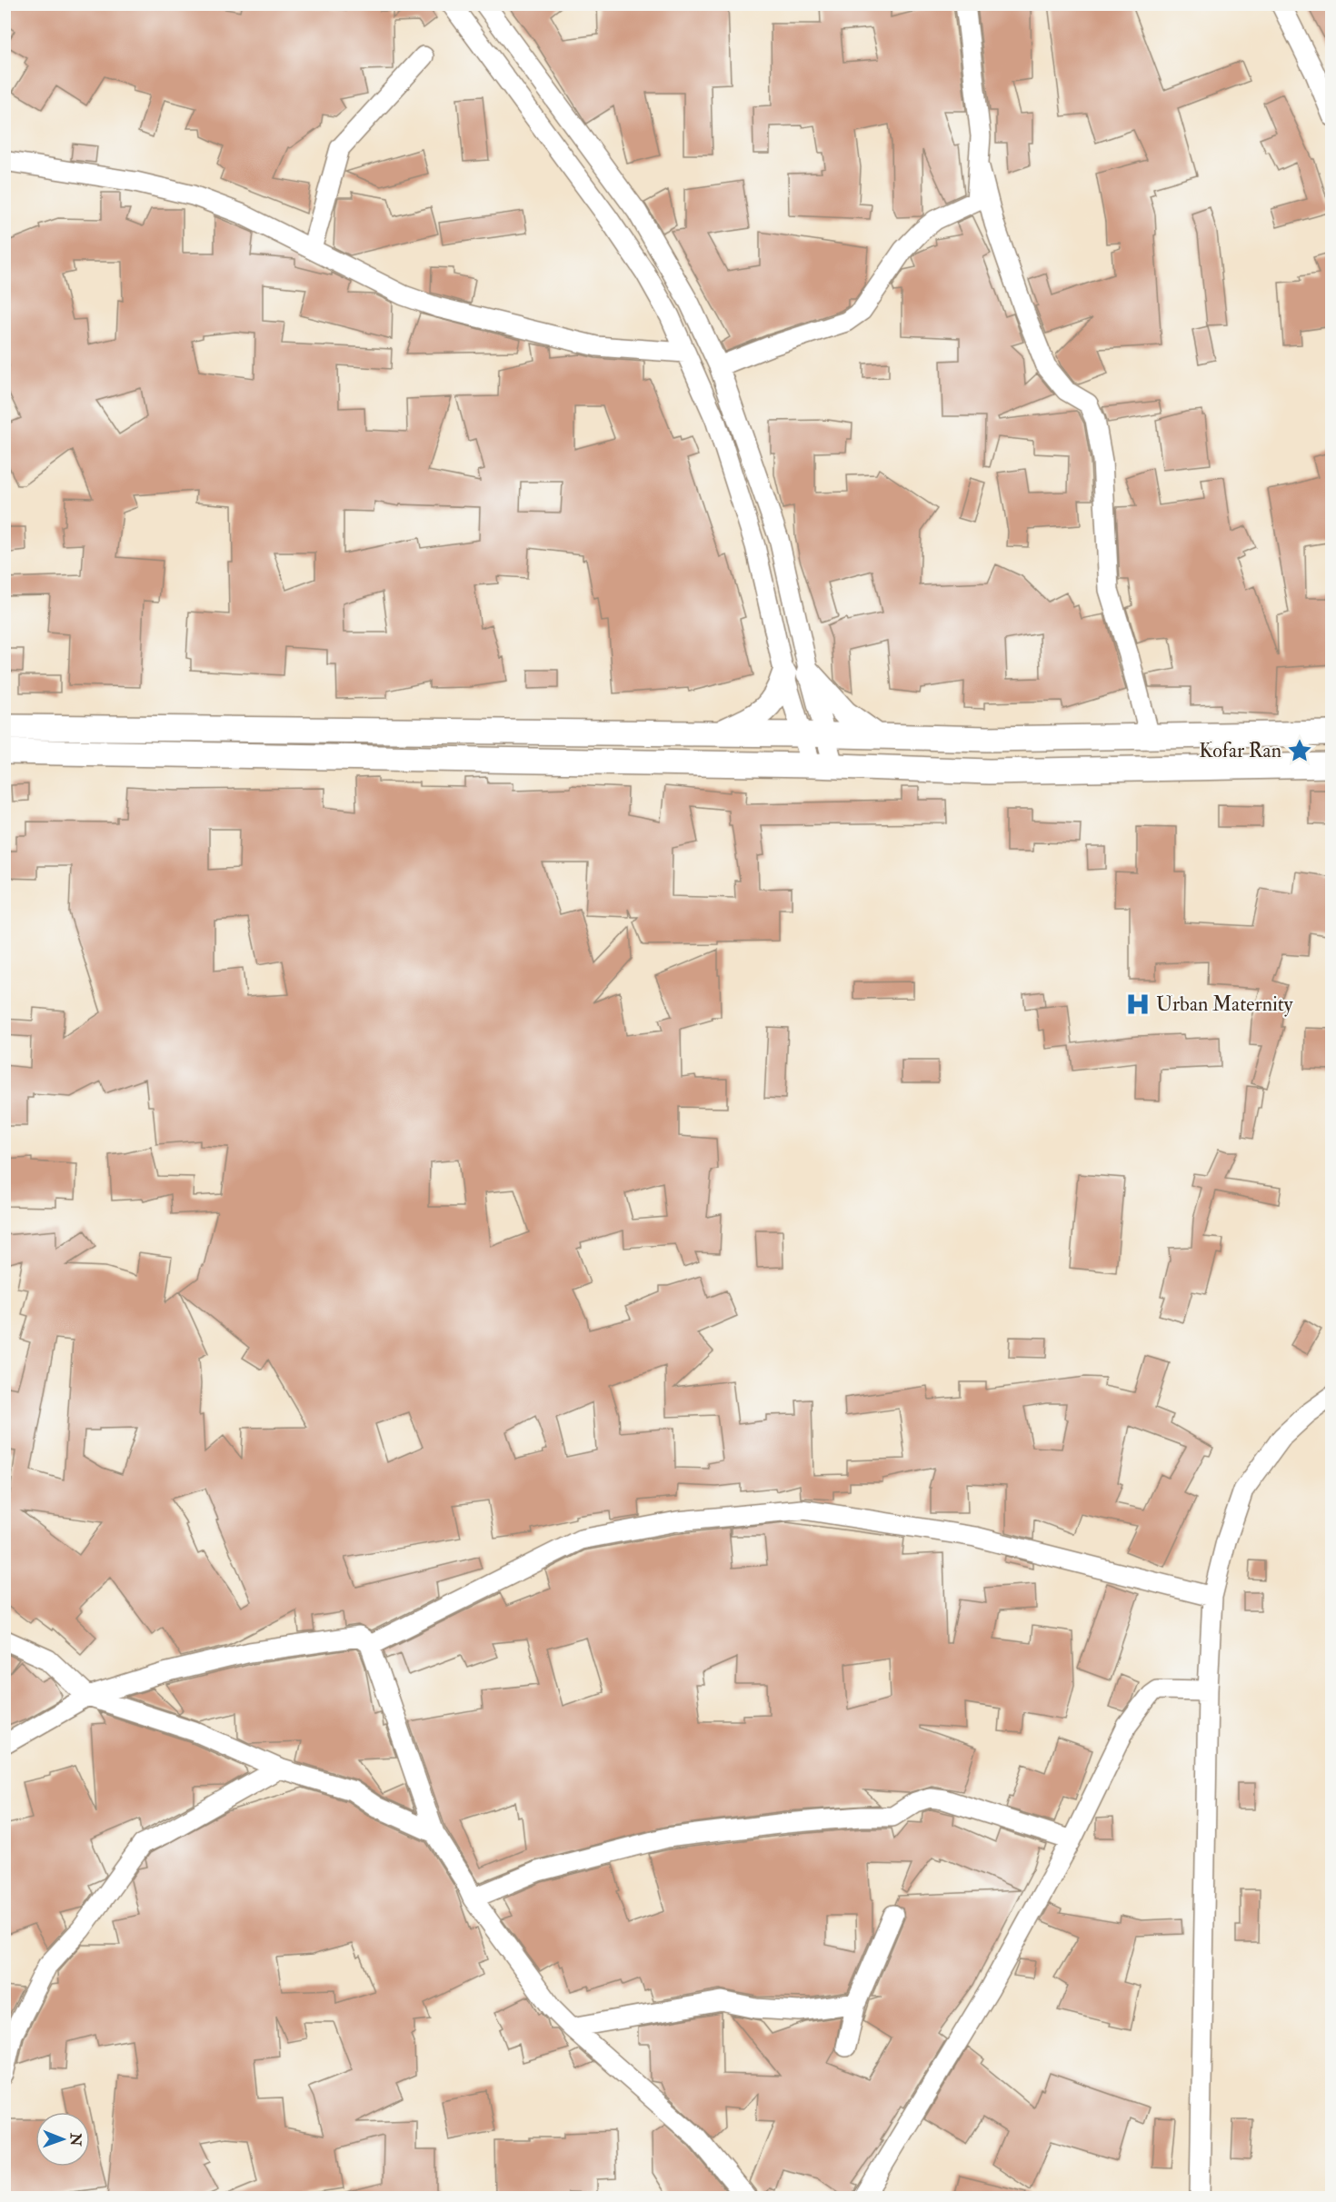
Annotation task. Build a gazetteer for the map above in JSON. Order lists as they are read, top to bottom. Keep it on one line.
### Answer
{"places":{"place":["Kofar Ran"],"hospital":["Urban Maternity"]},"north":"right"}
